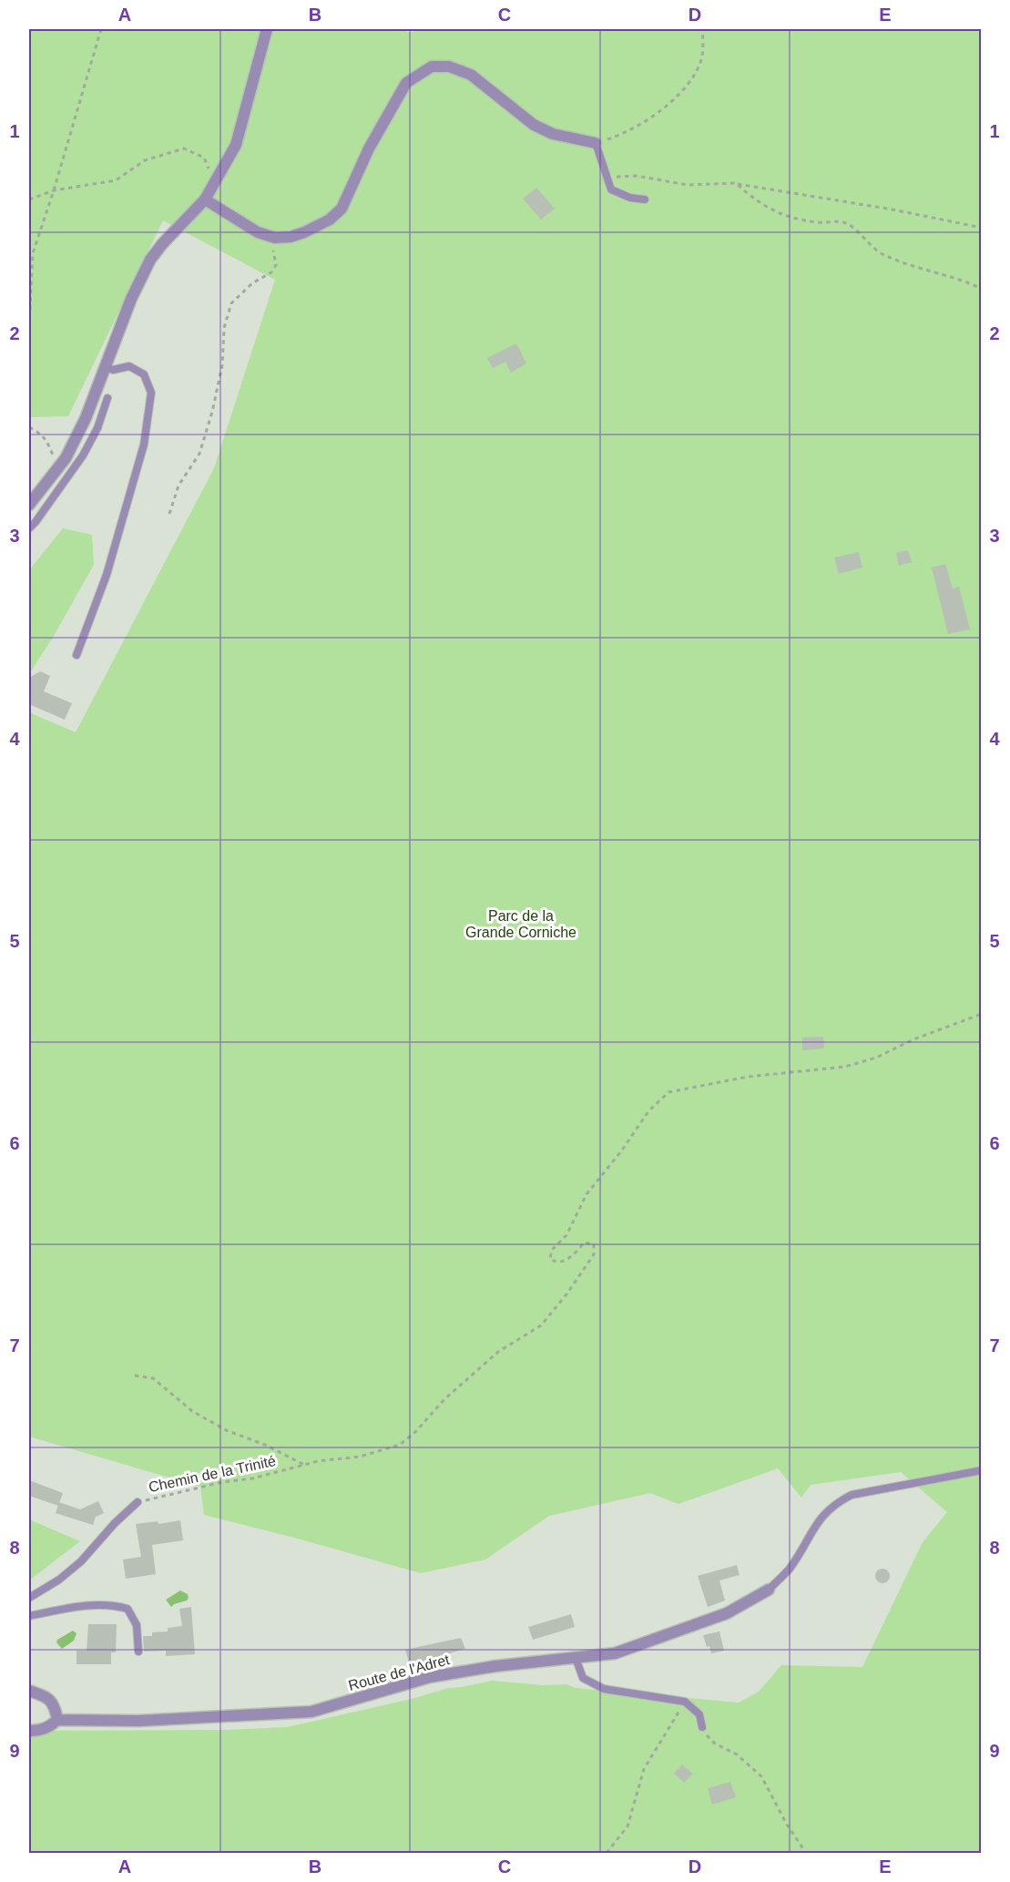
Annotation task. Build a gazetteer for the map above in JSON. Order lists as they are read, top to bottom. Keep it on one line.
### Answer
{"streets":{"street":["Route de l'Adret"],"lane":["Chemin de la Trinité"]},"parks":["Parc de la Grande Corniche"],"grid":{"columns":["A","B","C","D","E"],"rows":["1","2","3","4","5","6","7","8","9"]}}
